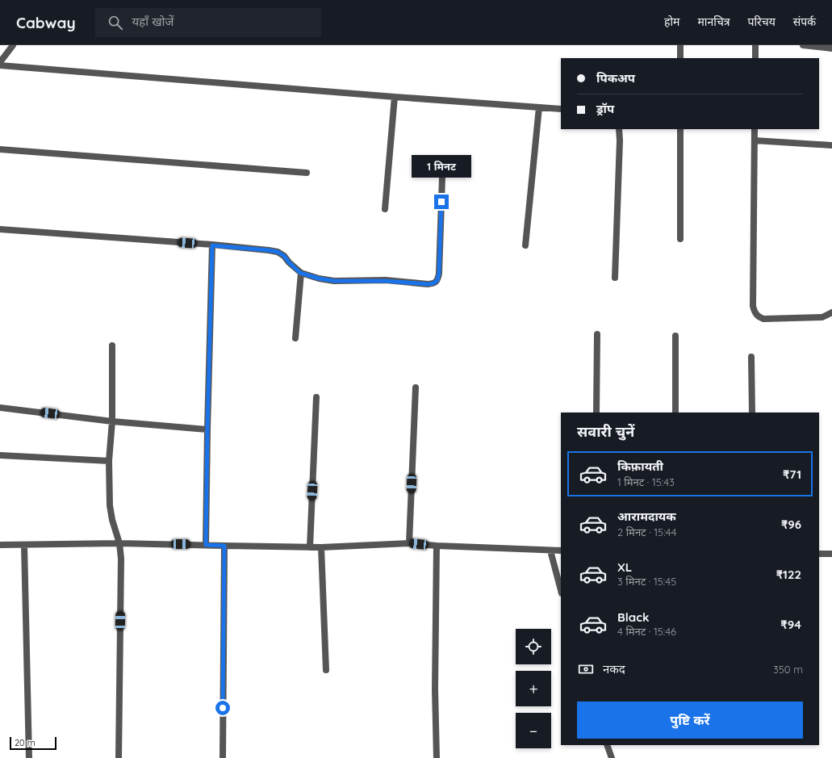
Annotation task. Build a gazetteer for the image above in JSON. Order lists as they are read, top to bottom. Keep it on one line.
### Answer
{"scale_bar":"20 m","page":{"header":"Cabway","search":"यहाँ खोजें","nav":["होम","मानचित्र","परिचय","संपर्क"],"banner":["पिकअप","ड्रॉप"],"bubble":"1 मिनट","heading":"सवारी चुनें","list":[{"name":"किफ़ायती","note":"1 मिनट · 15:43","value":"₹71"},{"name":"आरामदायक","note":"2 मिनट · 15:44","value":"₹96"},{"name":"XL","note":"3 मिनट · 15:45","value":"₹122"},{"name":"Black","note":"4 मिनट · 15:46","value":"₹94"}],"map_buttons":["+","−"],"pay":["नकद","350 m"],"buttons":"पुष्टि करें","scale":"20 m"}}
